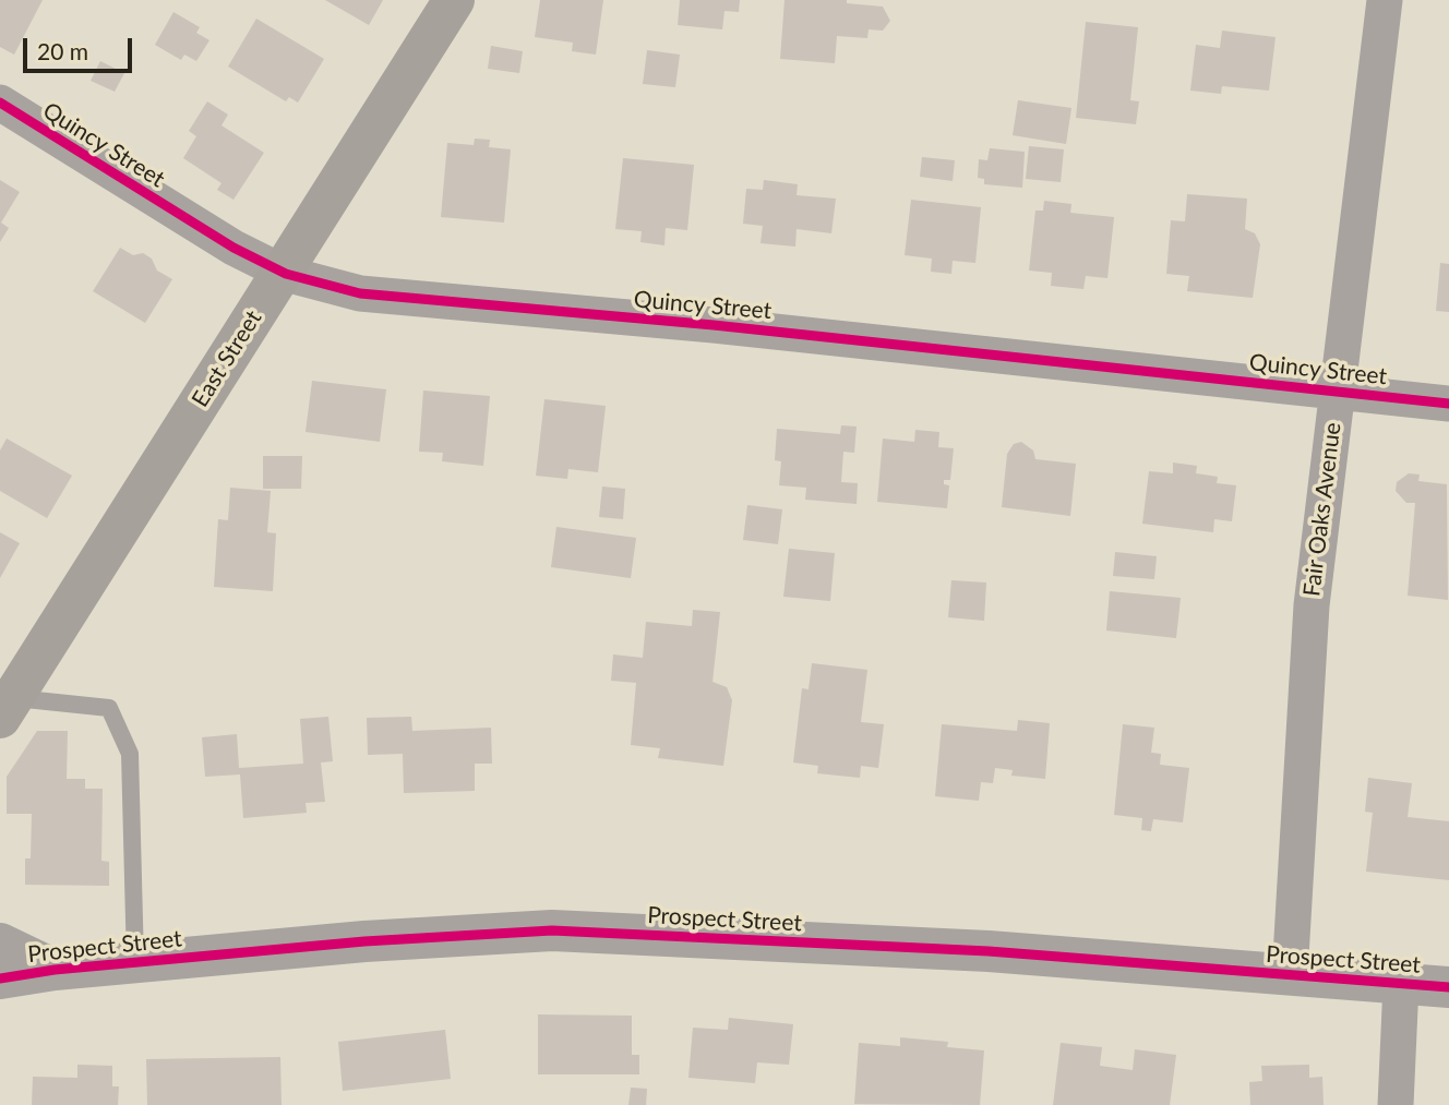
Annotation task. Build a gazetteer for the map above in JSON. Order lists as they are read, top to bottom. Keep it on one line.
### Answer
{"streets":{"main road":["East Street"],"street":["Quincy Street","Fair Oaks Avenue","Prospect Street"]},"crossings":[["Quincy Street","East Street"],["Quincy Street","Fair Oaks Avenue"],["Fair Oaks Avenue","Prospect Street"]],"scale_bar":"20 m"}
